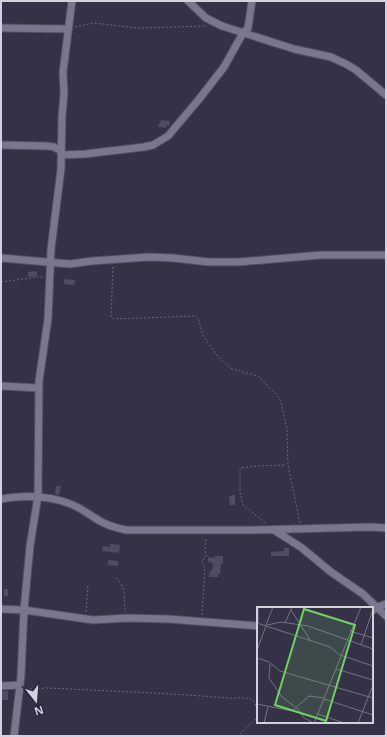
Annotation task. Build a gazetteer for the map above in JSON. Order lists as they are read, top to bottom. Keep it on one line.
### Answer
{"north":"bottom"}
